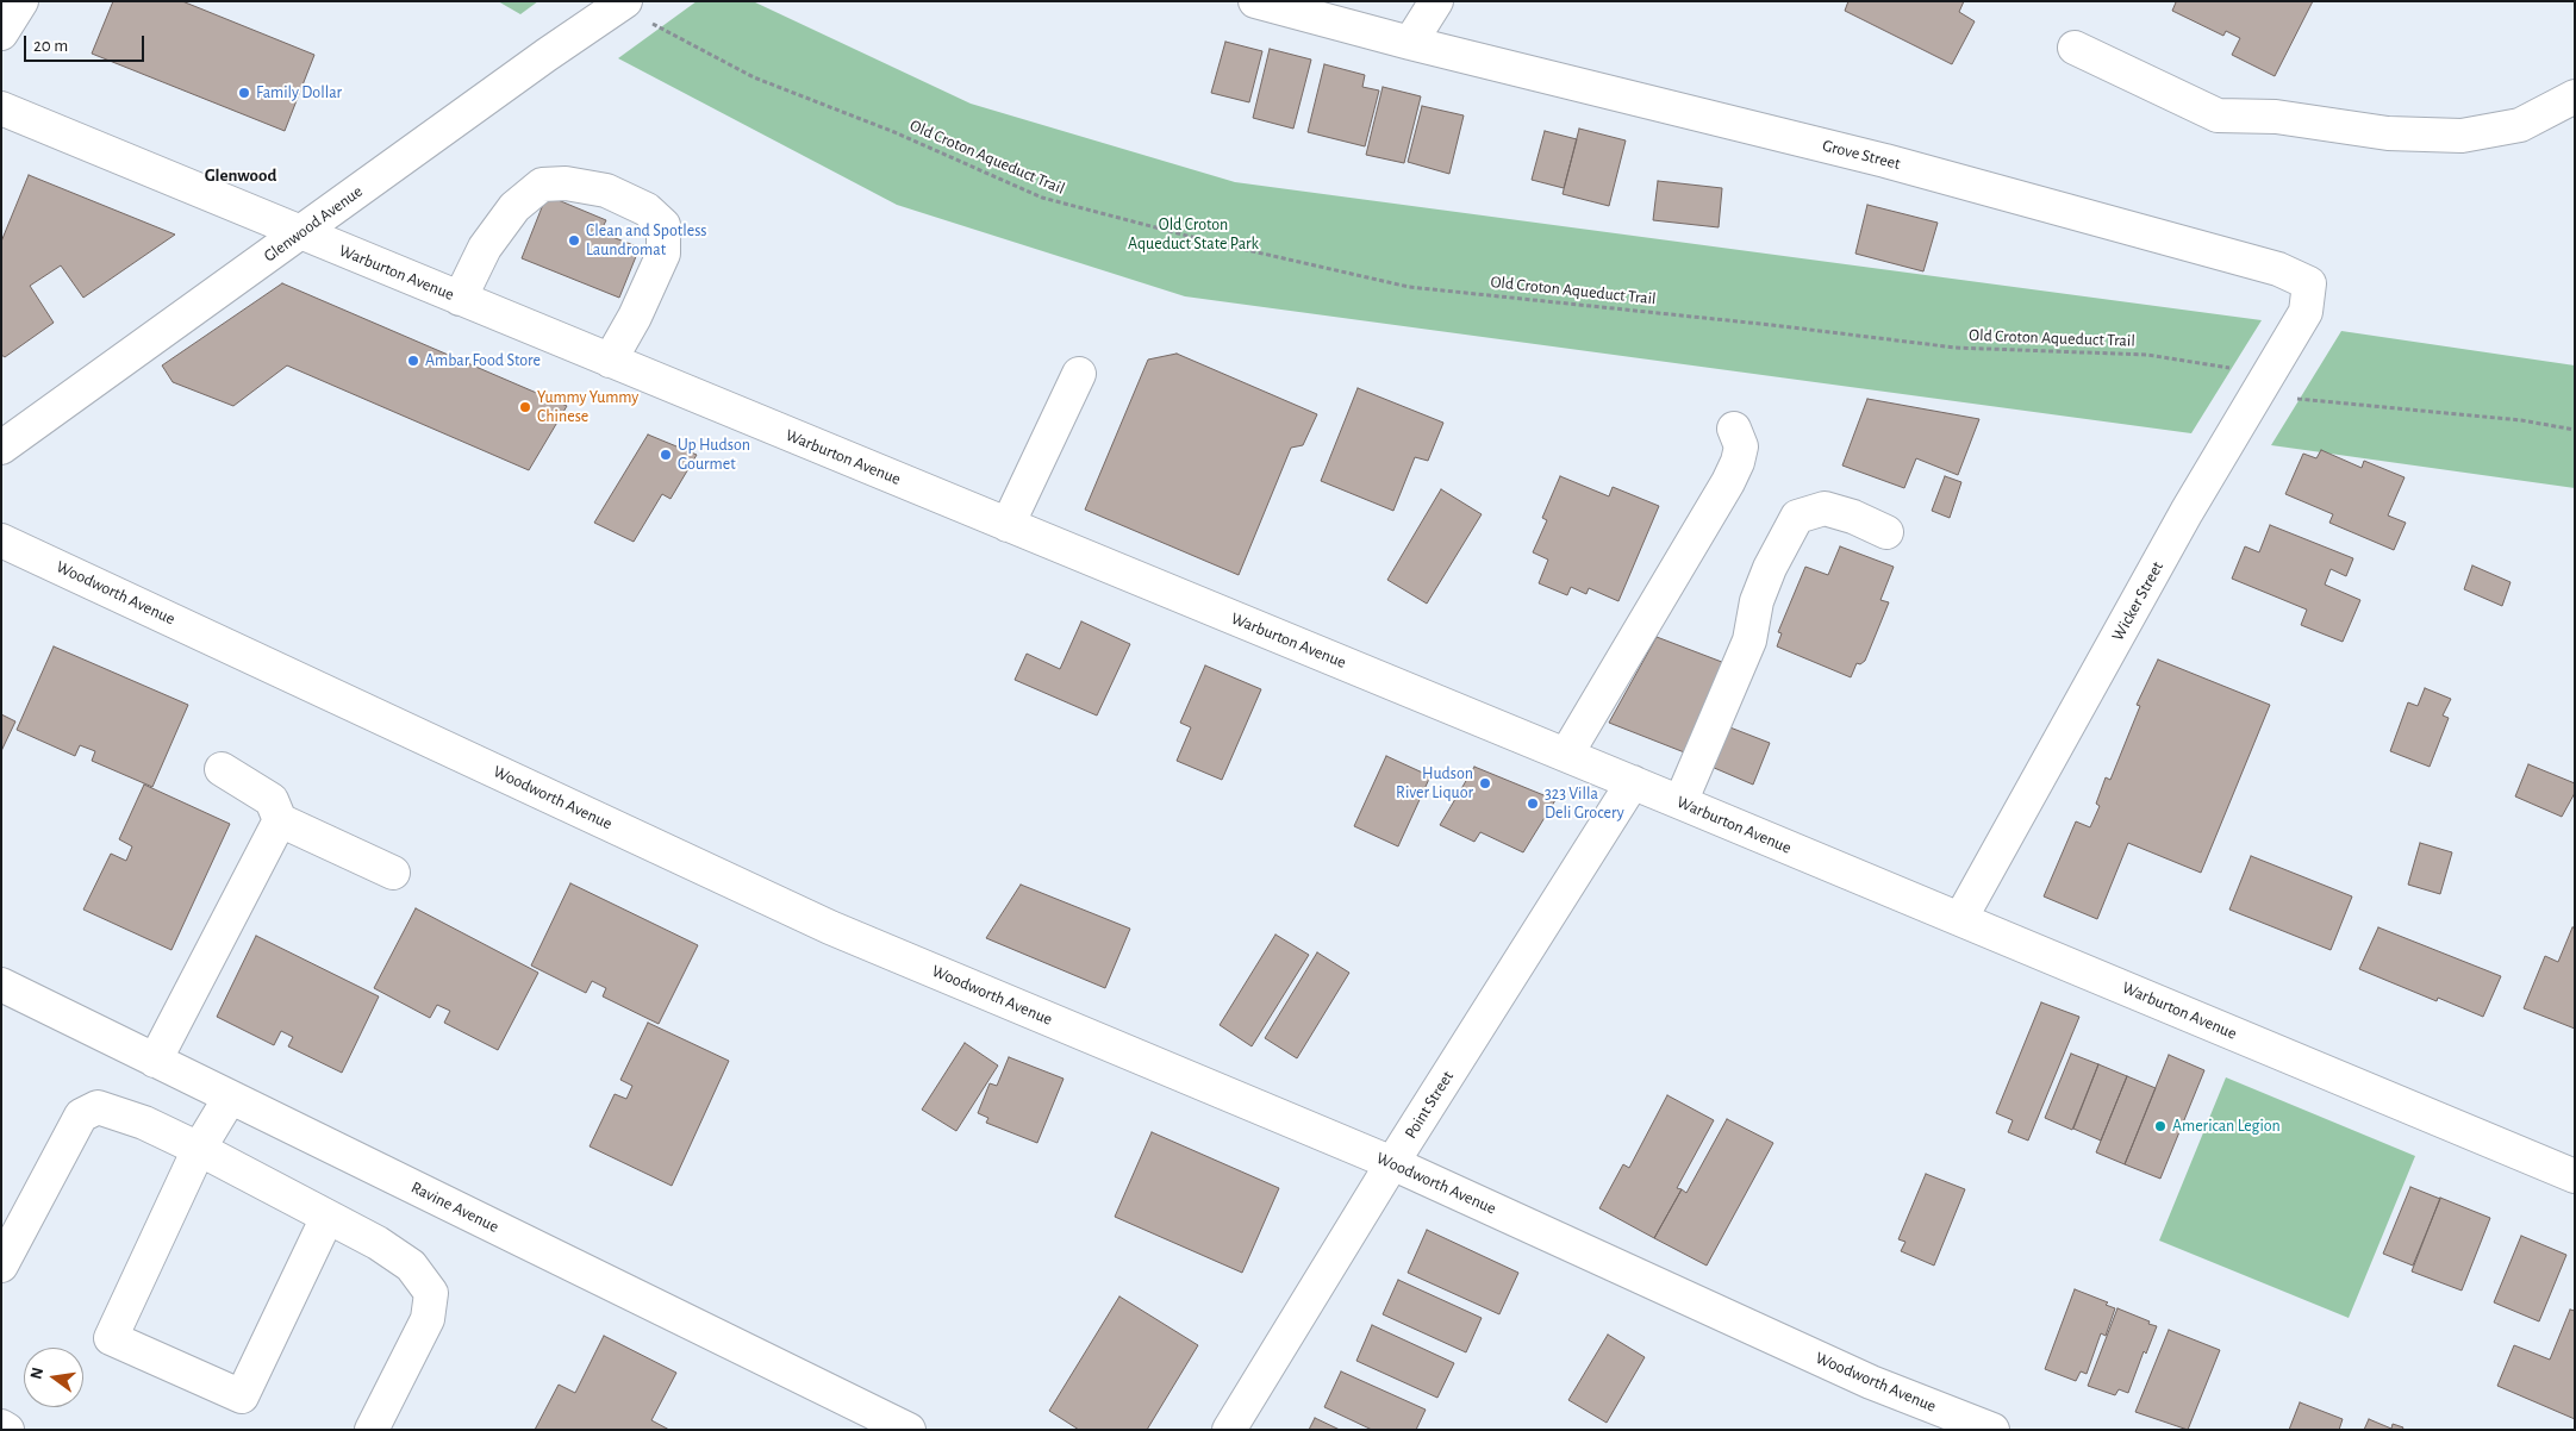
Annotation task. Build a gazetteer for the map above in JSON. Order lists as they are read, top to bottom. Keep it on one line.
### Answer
{"streets":{"street":["Grove Street","Glenwood Avenue","Warburton Avenue","Woodworth Avenue","Wicker Street","Point Street","Ravine Avenue"],"path":["Old Croton Aqueduct Trail"]},"crossings":[["Grove Street","Wicker Street"],["Old Croton Aqueduct Trail","Glenwood Avenue"],["Old Croton Aqueduct Trail","Wicker Street"],["Glenwood Avenue","Warburton Avenue"],["Warburton Avenue","Wicker Street"],["Warburton Avenue","Point Street"],["Woodworth Avenue","Point Street"]],"districts":["Glenwood"],"parks":["Old Croton Aqueduct State Park"],"places":["Family Dollar","Clean and Spotless Laundromat","Ambar Food Store","Yummy Yummy Chinese","Up Hudson Gourmet","Hudson River Liquor","323 Villa Deli Grocery","American Legion"],"scale_bar":"20 m","north":"left"}
